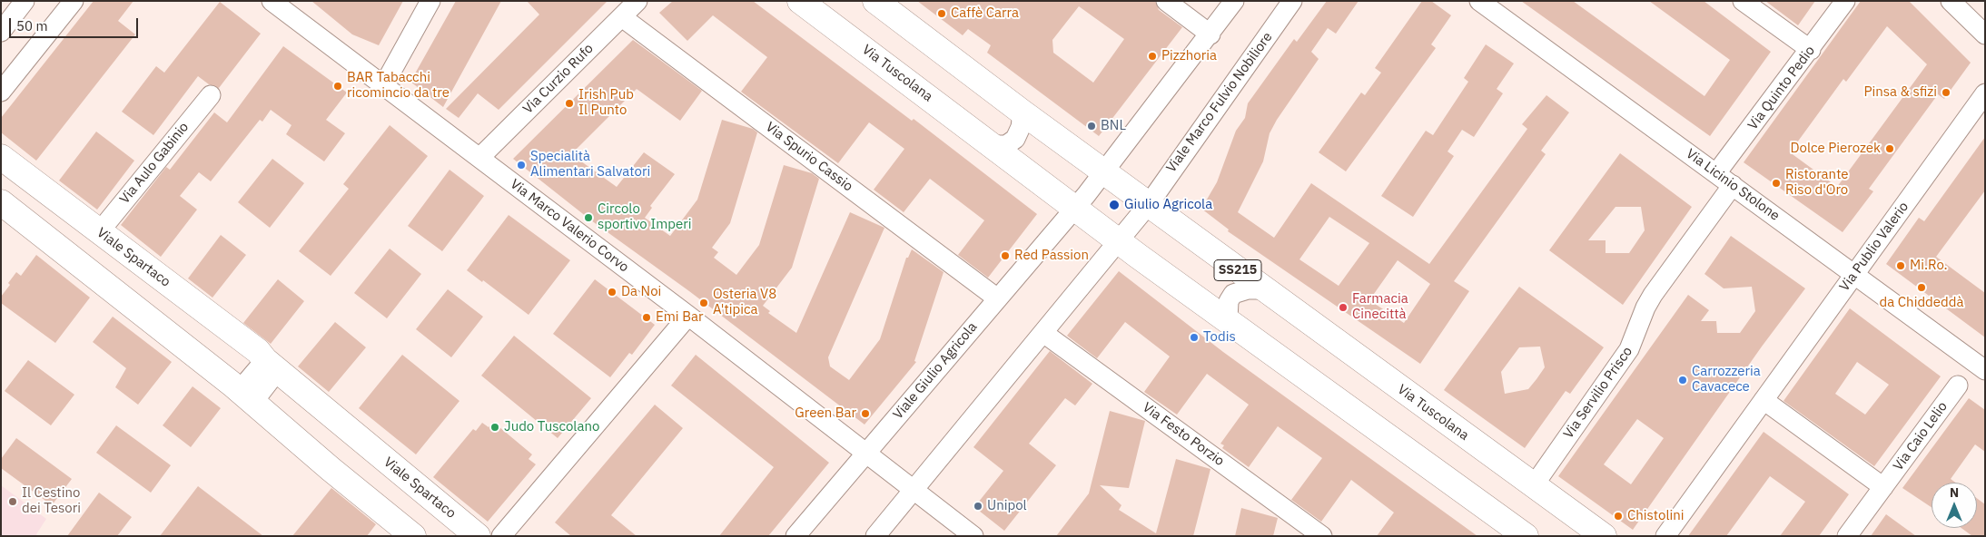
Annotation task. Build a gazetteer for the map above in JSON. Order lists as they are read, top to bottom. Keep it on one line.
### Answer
{"streets":{"main road":["Via Tuscolana","Viale Spartaco","SS215"],"street":["Via Curzio Rufo","Via Quinto Pedio","Viale Marco Fulvio Nobiliore","Via Spurio Cassio","Via Aulo Gabinio","Via Licinio Stolone","Via Marco Valerio Corvo","Via Publio Valerio","Viale Giulio Agricola","Via Servilio Prisco","Via Festo Porzio","Via Caio Lelio"]},"crossings":[["Via Tuscolana","Viale Marco Fulvio Nobiliore"],["Via Tuscolana","Viale Giulio Agricola"],["Via Tuscolana","Via Servilio Prisco"],["Via Curzio Rufo","Via Spurio Cassio"],["Via Curzio Rufo","Via Marco Valerio Corvo"],["Via Quinto Pedio","Via Licinio Stolone"],["Via Spurio Cassio","Viale Giulio Agricola"],["Via Aulo Gabinio","Viale Spartaco"],["Via Licinio Stolone","Via Publio Valerio"],["Via Licinio Stolone","Via Servilio Prisco"],["Via Marco Valerio Corvo","Viale Giulio Agricola"]],"places":["Caffè Carra","Pizzhoria","BAR Tabacchi ricomincio da tre","Pinsa & sfizi","Irish Pub Il Punto","BNL","Dolce Pierozek","Specialità Alimentari Salvatori","Ristorante Riso d'Oro","Giulio Agricola","Circolo sportivo Imperi","Red Passion","Mi.Ro.","da Chiddeddà","Da Noi","Osteria V8 A'tipica","Farmacia Cinecittà","Emi Bar","Todis","Carrozzeria Cavacece","Green Bar","Judo Tuscolano","Il Cestino dei Tesori","Unipol","Chistolini"],"scale_bar":"50 m","north":"top"}
